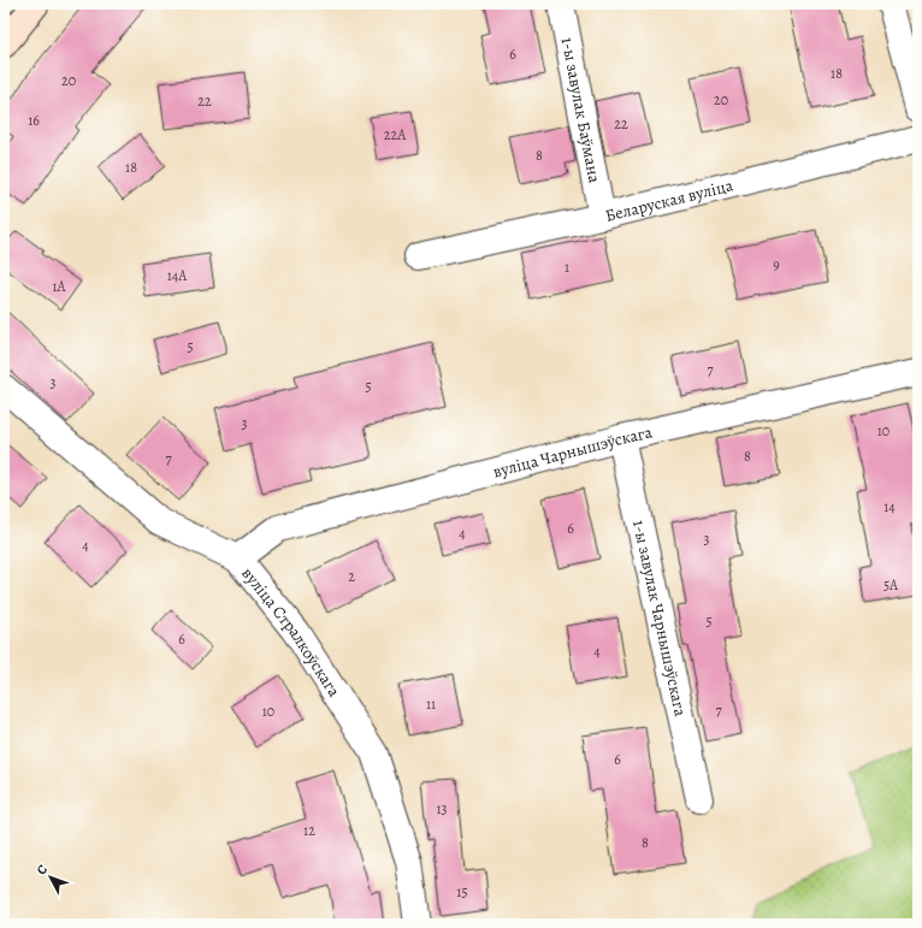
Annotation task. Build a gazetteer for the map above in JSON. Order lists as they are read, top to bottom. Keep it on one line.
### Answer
{"streets":{"street":["1-ы завулак Баўмана","Беларуская вуліца","вуліца Чарнышэўскага","1-ы завулак Чарнышэўскага","вуліца Стралкоўскага"]},"crossings":[["1-ы завулак Баўмана","Беларуская вуліца"],["вуліца Чарнышэўскага","1-ы завулак Чарнышэўскага"],["вуліца Чарнышэўскага","вуліца Стралкоўскага"]],"house_numbers":["6","18","20","20","22","16","22","22А","8","18","9","1","14А","1А","5","7","3","5","3","10","8","7","14","6","4","3","4","2","5А","5","6","4","11","7","10","6","13","12","8","15"],"north":"top left"}
